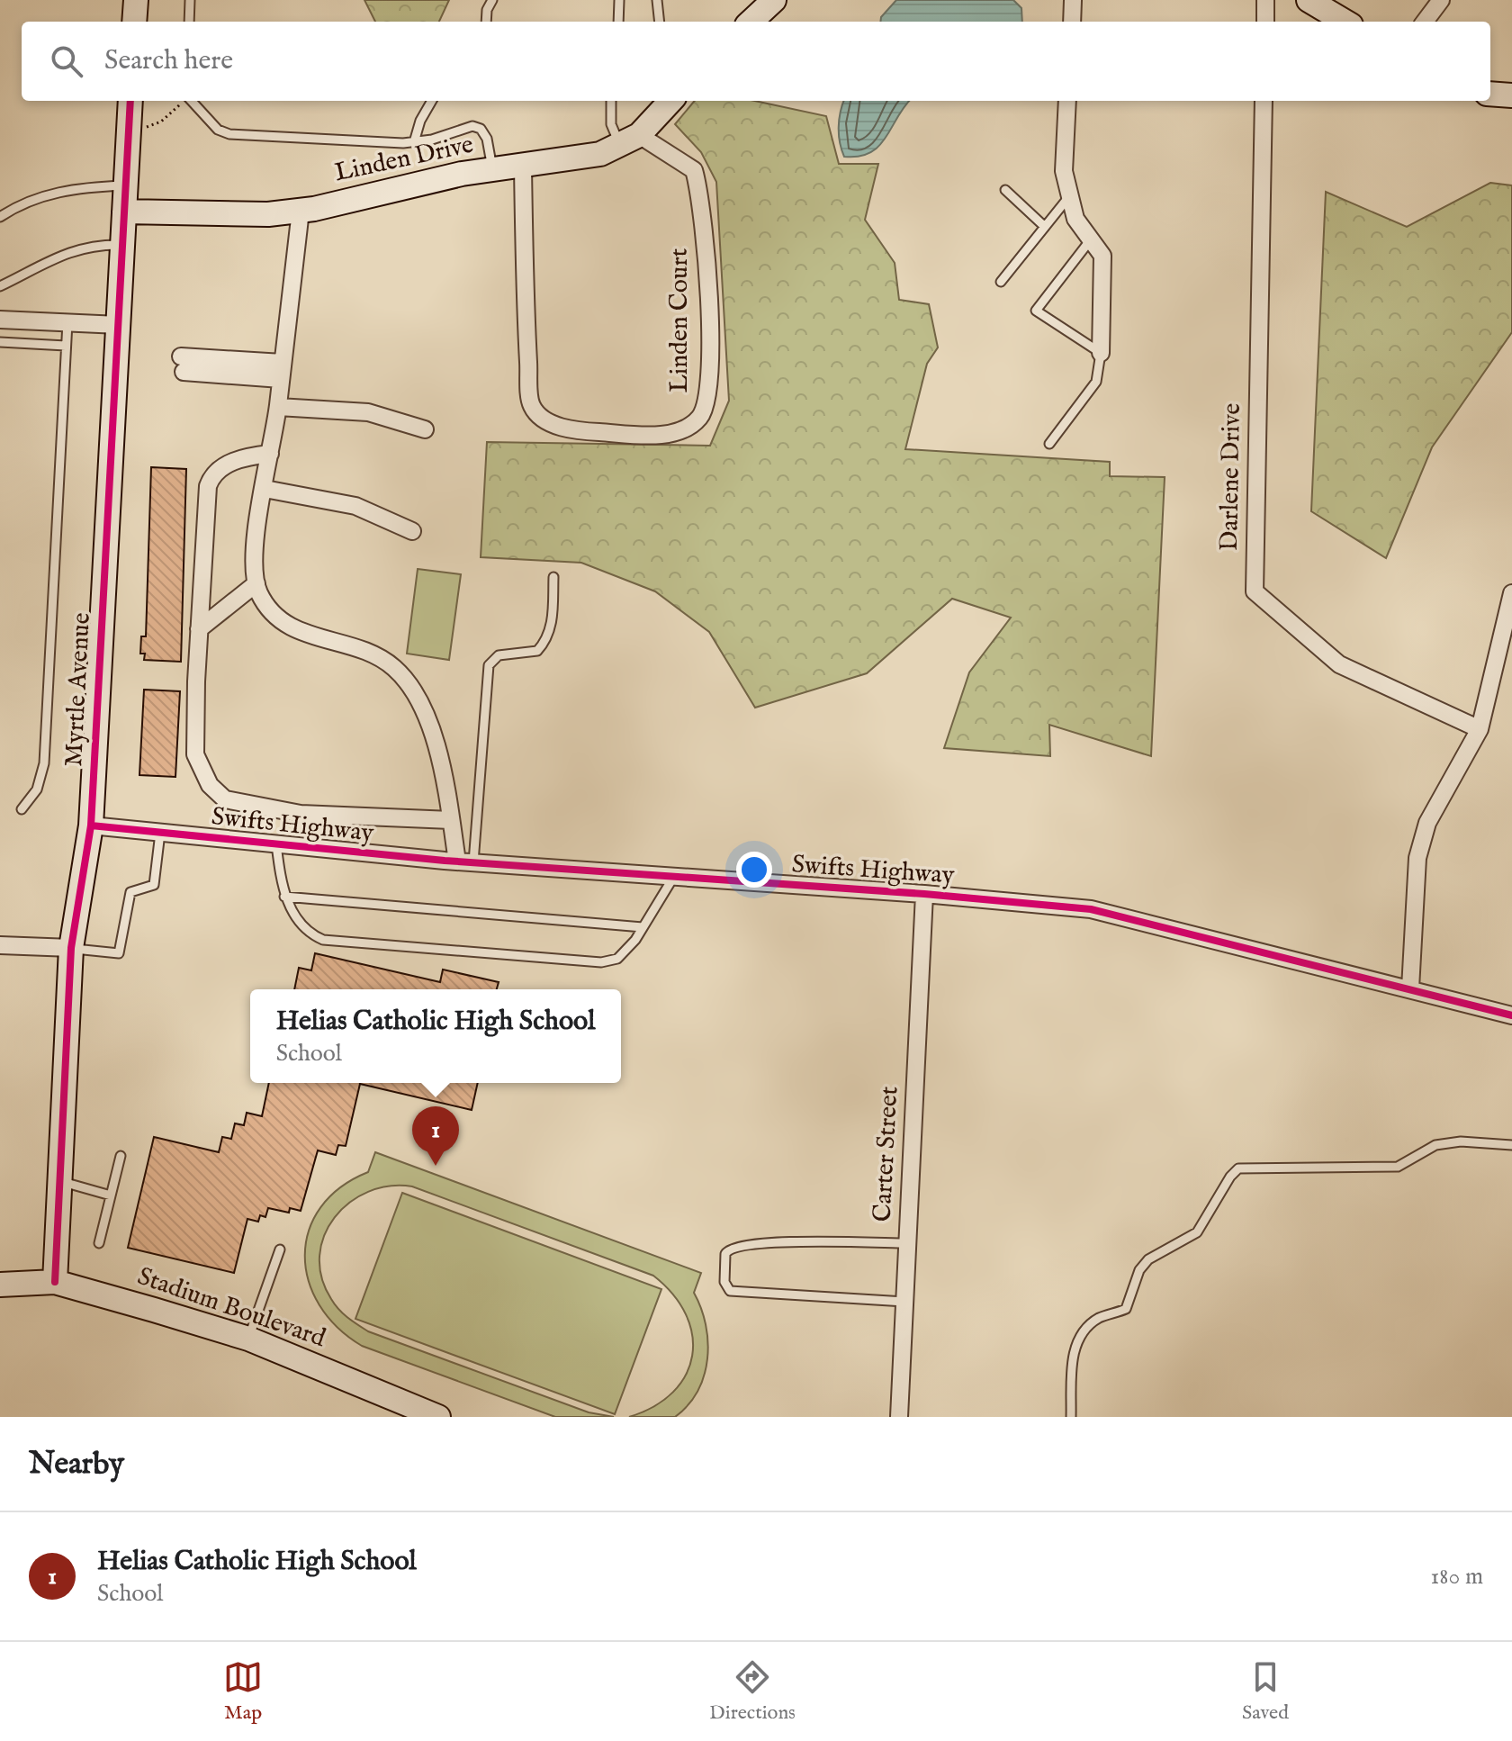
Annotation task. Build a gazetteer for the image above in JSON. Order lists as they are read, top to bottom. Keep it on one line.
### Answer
{"streets":{"street":["Linden Drive","Linden Court","Darlene Drive","Myrtle Avenue","Swifts Highway","Carter Street","Stadium Boulevard"]},"crossings":[["Linden Drive","Linden Court"],["Linden Drive","Myrtle Avenue"],["Myrtle Avenue","Swifts Highway"],["Myrtle Avenue","Stadium Boulevard"],["Swifts Highway","Carter Street"]],"page":{"search":"Search here","popup":["Helias Catholic High School","School"],"pins":"1","heading":"Nearby","list":[{"mark":"1","name":"Helias Catholic High School","note":"School","value":"180 m"}],"nav":["Map","Directions","Saved"]}}
